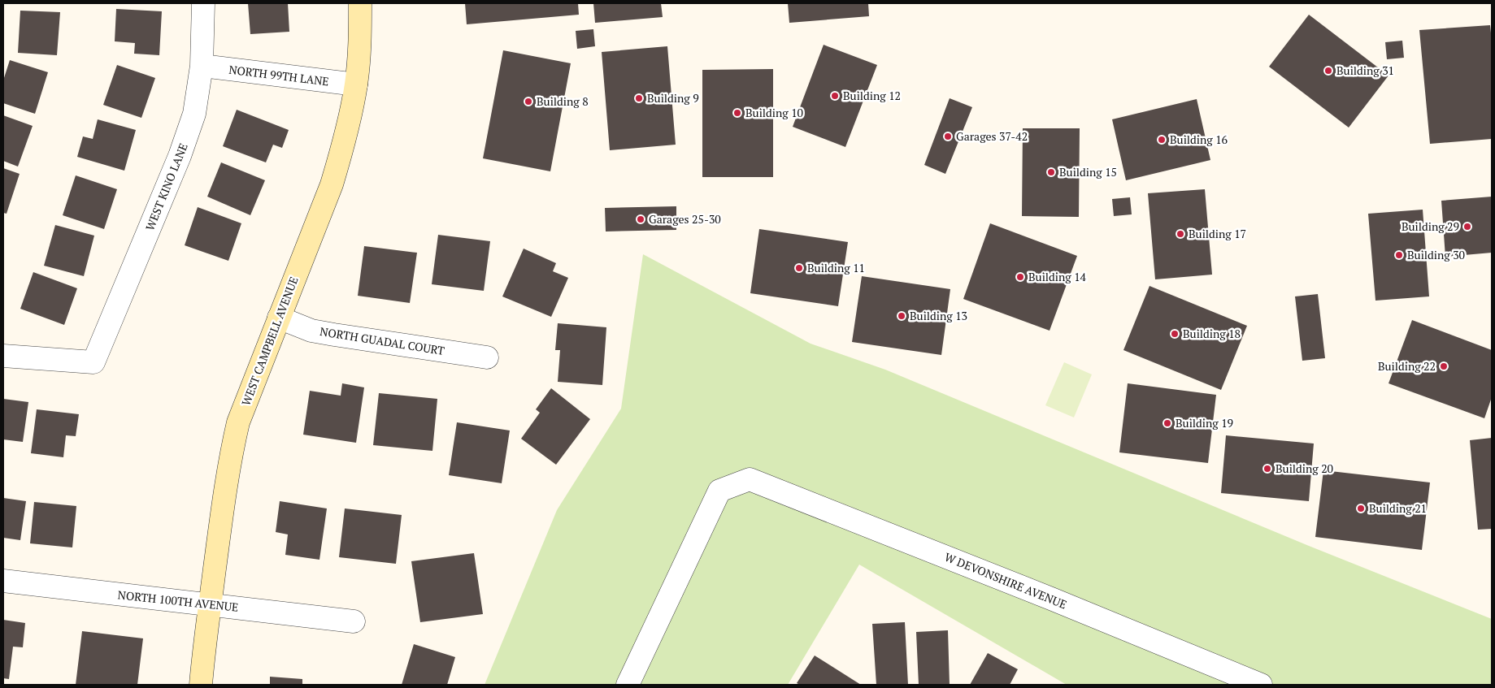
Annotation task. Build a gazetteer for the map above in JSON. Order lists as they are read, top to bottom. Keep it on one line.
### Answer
{"streets":{"street":["NORTH 99TH LANE","WEST KINO LANE","WEST CAMPBELL AVENUE","NORTH GUADAL COURT","W DEVONSHIRE AVENUE","NORTH 100TH AVENUE"]},"crossings":[["NORTH 99TH LANE","WEST KINO LANE"],["NORTH 99TH LANE","WEST CAMPBELL AVENUE"],["WEST CAMPBELL AVENUE","NORTH GUADAL COURT"],["WEST CAMPBELL AVENUE","NORTH 100TH AVENUE"]],"places":["Building 31","Building 12","Building 9","Building 8","Building 10","Garages 37-42","Building 16","Building 15","Garages 25-30","Building 29","Building 17","Building 30","Building 11","Building 14","Building 13","Building 18","Building 22","Building 19","Building 20","Building 21"]}
